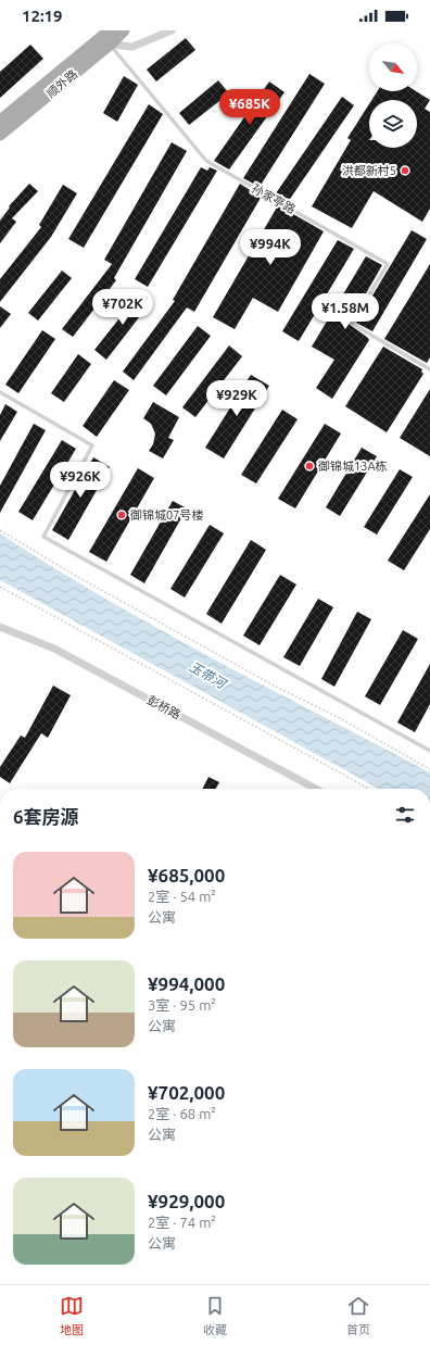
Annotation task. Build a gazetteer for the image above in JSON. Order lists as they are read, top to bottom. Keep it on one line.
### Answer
{"streets":{"main road":["顺外路"],"street":["彭桥路"],"lane":["孙家亭路"]},"crossings":[["顺外路","孙家亭路"]],"water":["玉带河"],"places":["洪都新村5","御锦城13A栋","御锦城07号楼"],"north":"bottom right","page":{"status":"12:19","price":["¥685K","¥994K","¥702K","¥1.58M","¥929K","¥926K"],"heading":"6套房源","list":[{"name":"¥685,000","note":"2室 · 54 m² · 公寓"},{"name":"¥994,000","note":"3室 · 95 m² · 公寓"},{"name":"¥702,000","note":"2室 · 68 m² · 公寓"},{"name":"¥929,000","note":"2室 · 74 m² · 公寓"}],"tabs":["地图","收藏","首页"]}}
